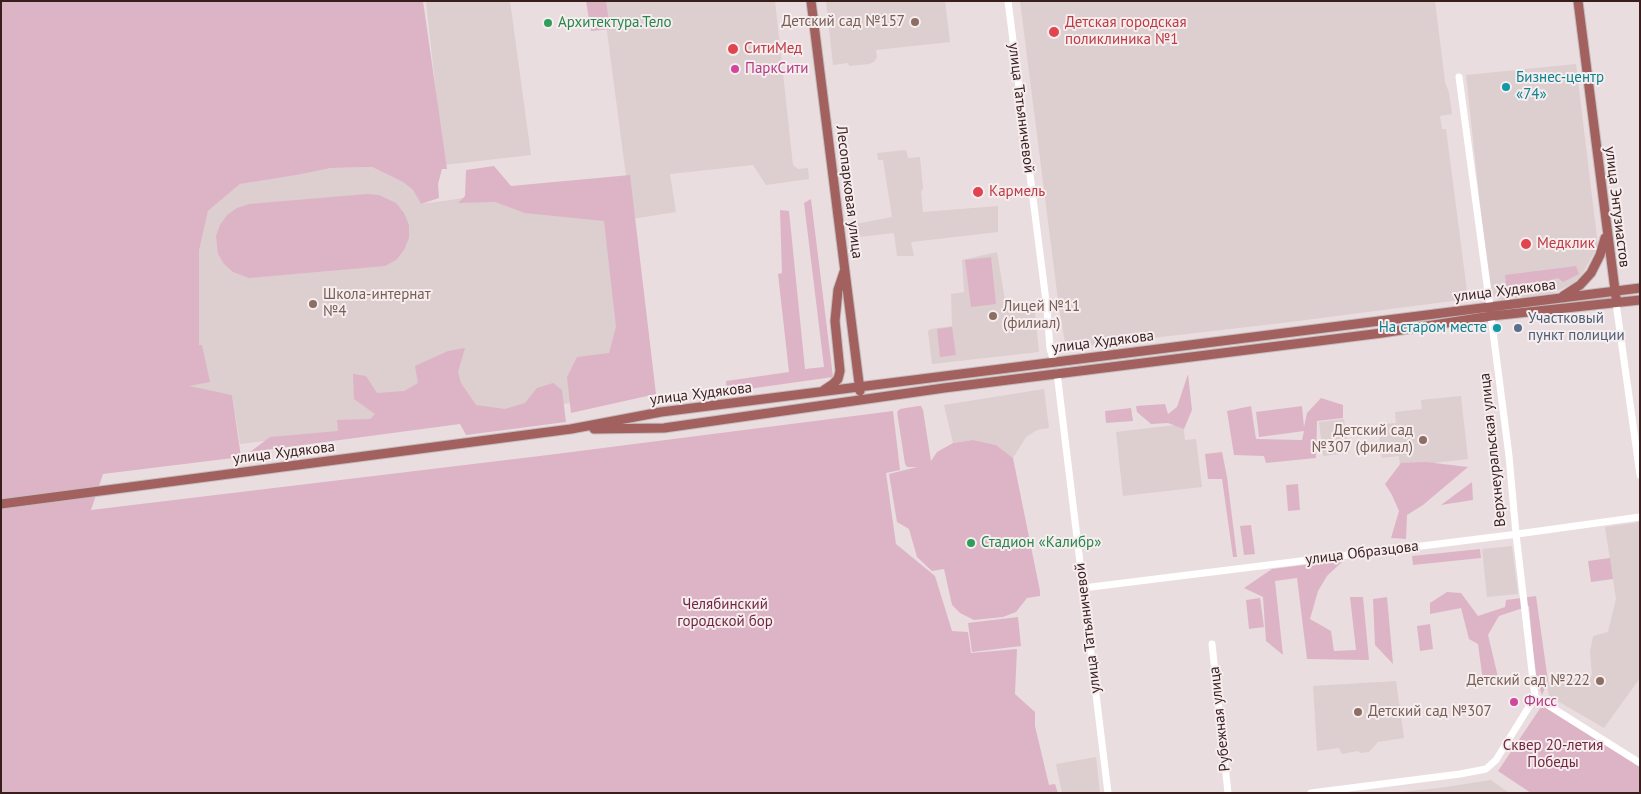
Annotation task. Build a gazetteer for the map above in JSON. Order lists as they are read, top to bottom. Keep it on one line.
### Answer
{"streets":{"main road":["Лесопарковая улица","улица Энтузиастов","улица Худякова"],"street":["улица Татьяничевой","Верхнеуральская улица","улица Образцова","Рубежная улица"]},"crossings":[["улица Татьяничевой","улица Худякова"],["улица Татьяничевой","улица Образцова"],["Лесопарковая улица","улица Худякова"],["улица Энтузиастов","улица Худякова"],["улица Худякова","Верхнеуральская улица"],["Верхнеуральская улица","улица Образцова"]],"parks":["Челябинский городской бор","Сквер 20-летия Победы"],"places":["Детский сад №157","Архитектура.Тело","Детская городская поликлиника №1","СитиМед","ПаркСити","Бизнес-центр «74»","Кармель","Медклик","Школа-интернат №4","Лицей №11 (филиал)","На старом месте","Участковый пункт полиции","Детский сад №307 (филиал)","Стадион «Калибр»","Детский сад №222","Фисс","Детский сад №307"]}
